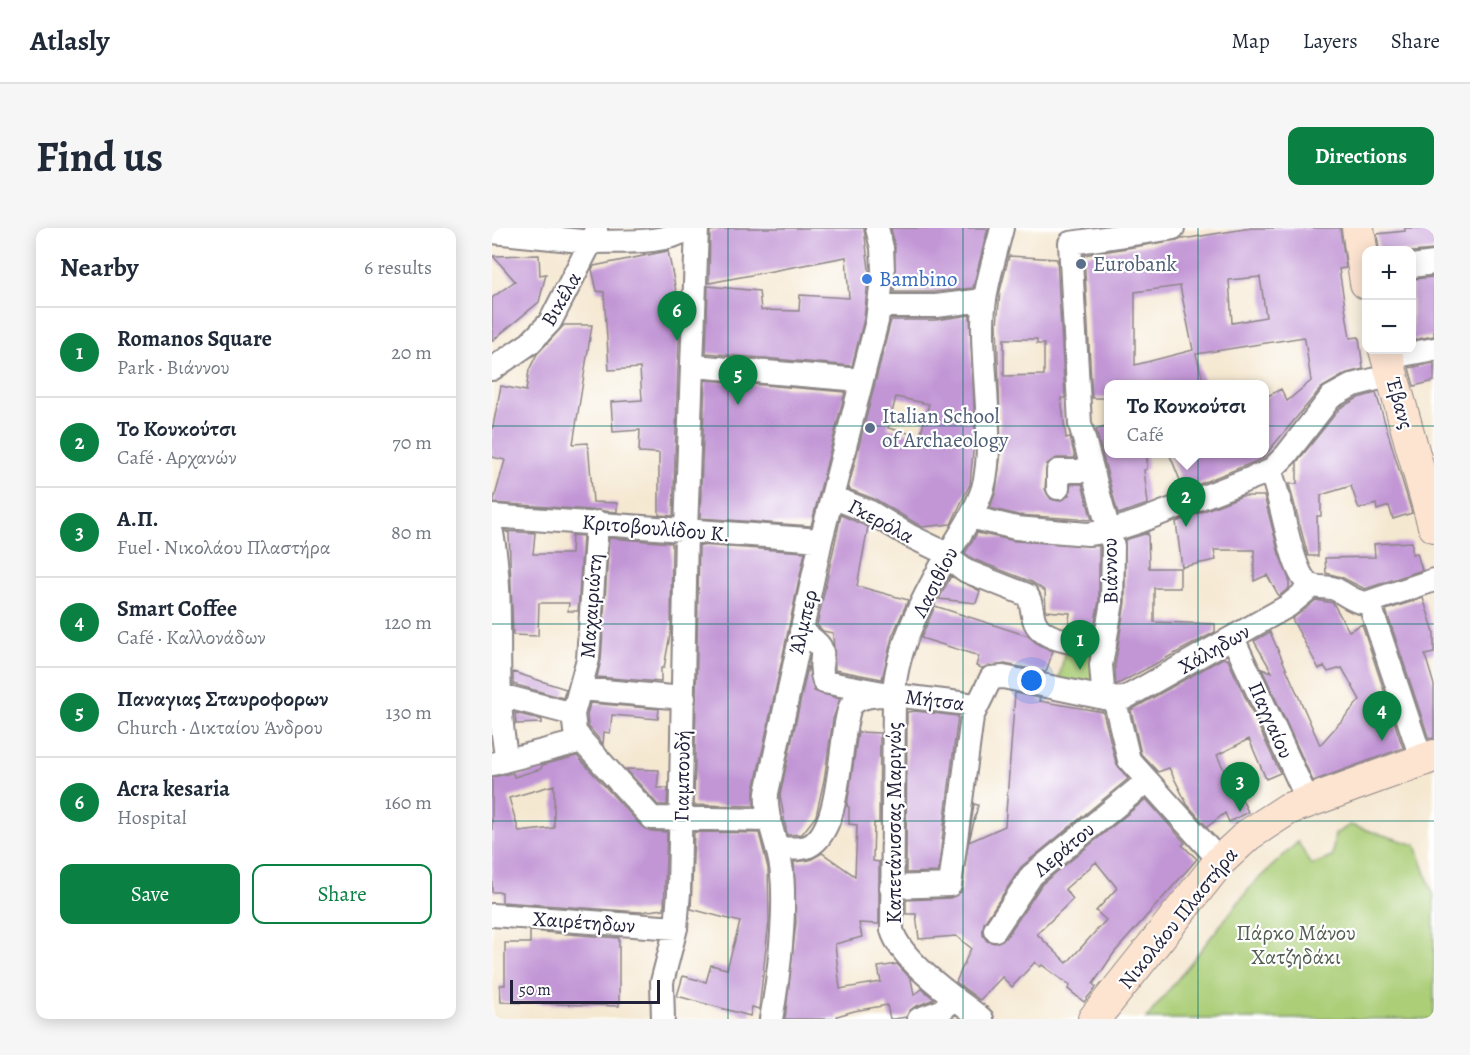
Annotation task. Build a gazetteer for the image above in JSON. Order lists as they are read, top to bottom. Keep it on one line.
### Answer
{"streets":{"main road":["Έβανς","Νικολάου Πλαστήρα"],"street":["Βικέλα","Γκερόλα","Κριτοβουλίδου Κ.","Βιάννου","Λασιθίου","Μαχαιριώτη","Άλμπερ","Χάληδων","Μήτσα","Παγγαίου","Γιαμπουδή","Καπετάνισσας Μαριγώς","Λεράτου","Χαιρέτηδων"]},"crossings":[["Γκερόλα","Βιάννου"],["Γκερόλα","Λασιθίου"],["Γκερόλα","Άλμπερ"],["Κριτοβουλίδου Κ.","Μαχαιριώτη"],["Κριτοβουλίδου Κ.","Άλμπερ"],["Κριτοβουλίδου Κ.","Γιαμπουδή"],["Βιάννου","Χάληδων"],["Βιάννου","Λεράτου"],["Βιάννου","Νικολάου Πλαστήρα"],["Λασιθίου","Μήτσα"],["Λασιθίου","Καπετάνισσας Μαριγώς"],["Μαχαιριώτη","Γιαμπουδή"],["Χάληδων","Παγγαίου"],["Μήτσα","Καπετάνισσας Μαριγώς"],["Παγγαίου","Νικολάου Πλαστήρα"],["Γιαμπουδή","Χαιρέτηδων"]],"parks":["Πάρκο Μάνου Χατζηδάκι"],"places":["Eurobank","Bambino","Italian School of Archaeology"],"scale_bar":"50 m","page":{"header":"Atlasly","nav":["Map","Layers","Share"],"buttons":["Directions",["Save","Share"]],"title":"Find us","heading":["Nearby","6 results"],"map_buttons":["+","−"],"pins":["6","5","2","1","4","3"],"list":[{"mark":"1","name":"Romanos Square","note":"Park · Βιάννου","value":"20 m"},{"mark":"2","name":"Το Κουκούτσι","note":"Café · Αρχανών","value":"70 m"},{"mark":"3","name":"Α.Π.","note":"Fuel · Νικολάου Πλαστήρα","value":"80 m"},{"mark":"4","name":"Smart Coffee","note":"Café · Καλλονάδων","value":"120 m"},{"mark":"5","name":"Παναγιας Σταυροφορων","note":"Church · Δικταίου Άνδρου","value":"130 m"},{"mark":"6","name":"Acra kesaria","note":"Hospital","value":"160 m"}],"popup":["Το Κουκούτσι","Café"],"scale":"50 m"}}
